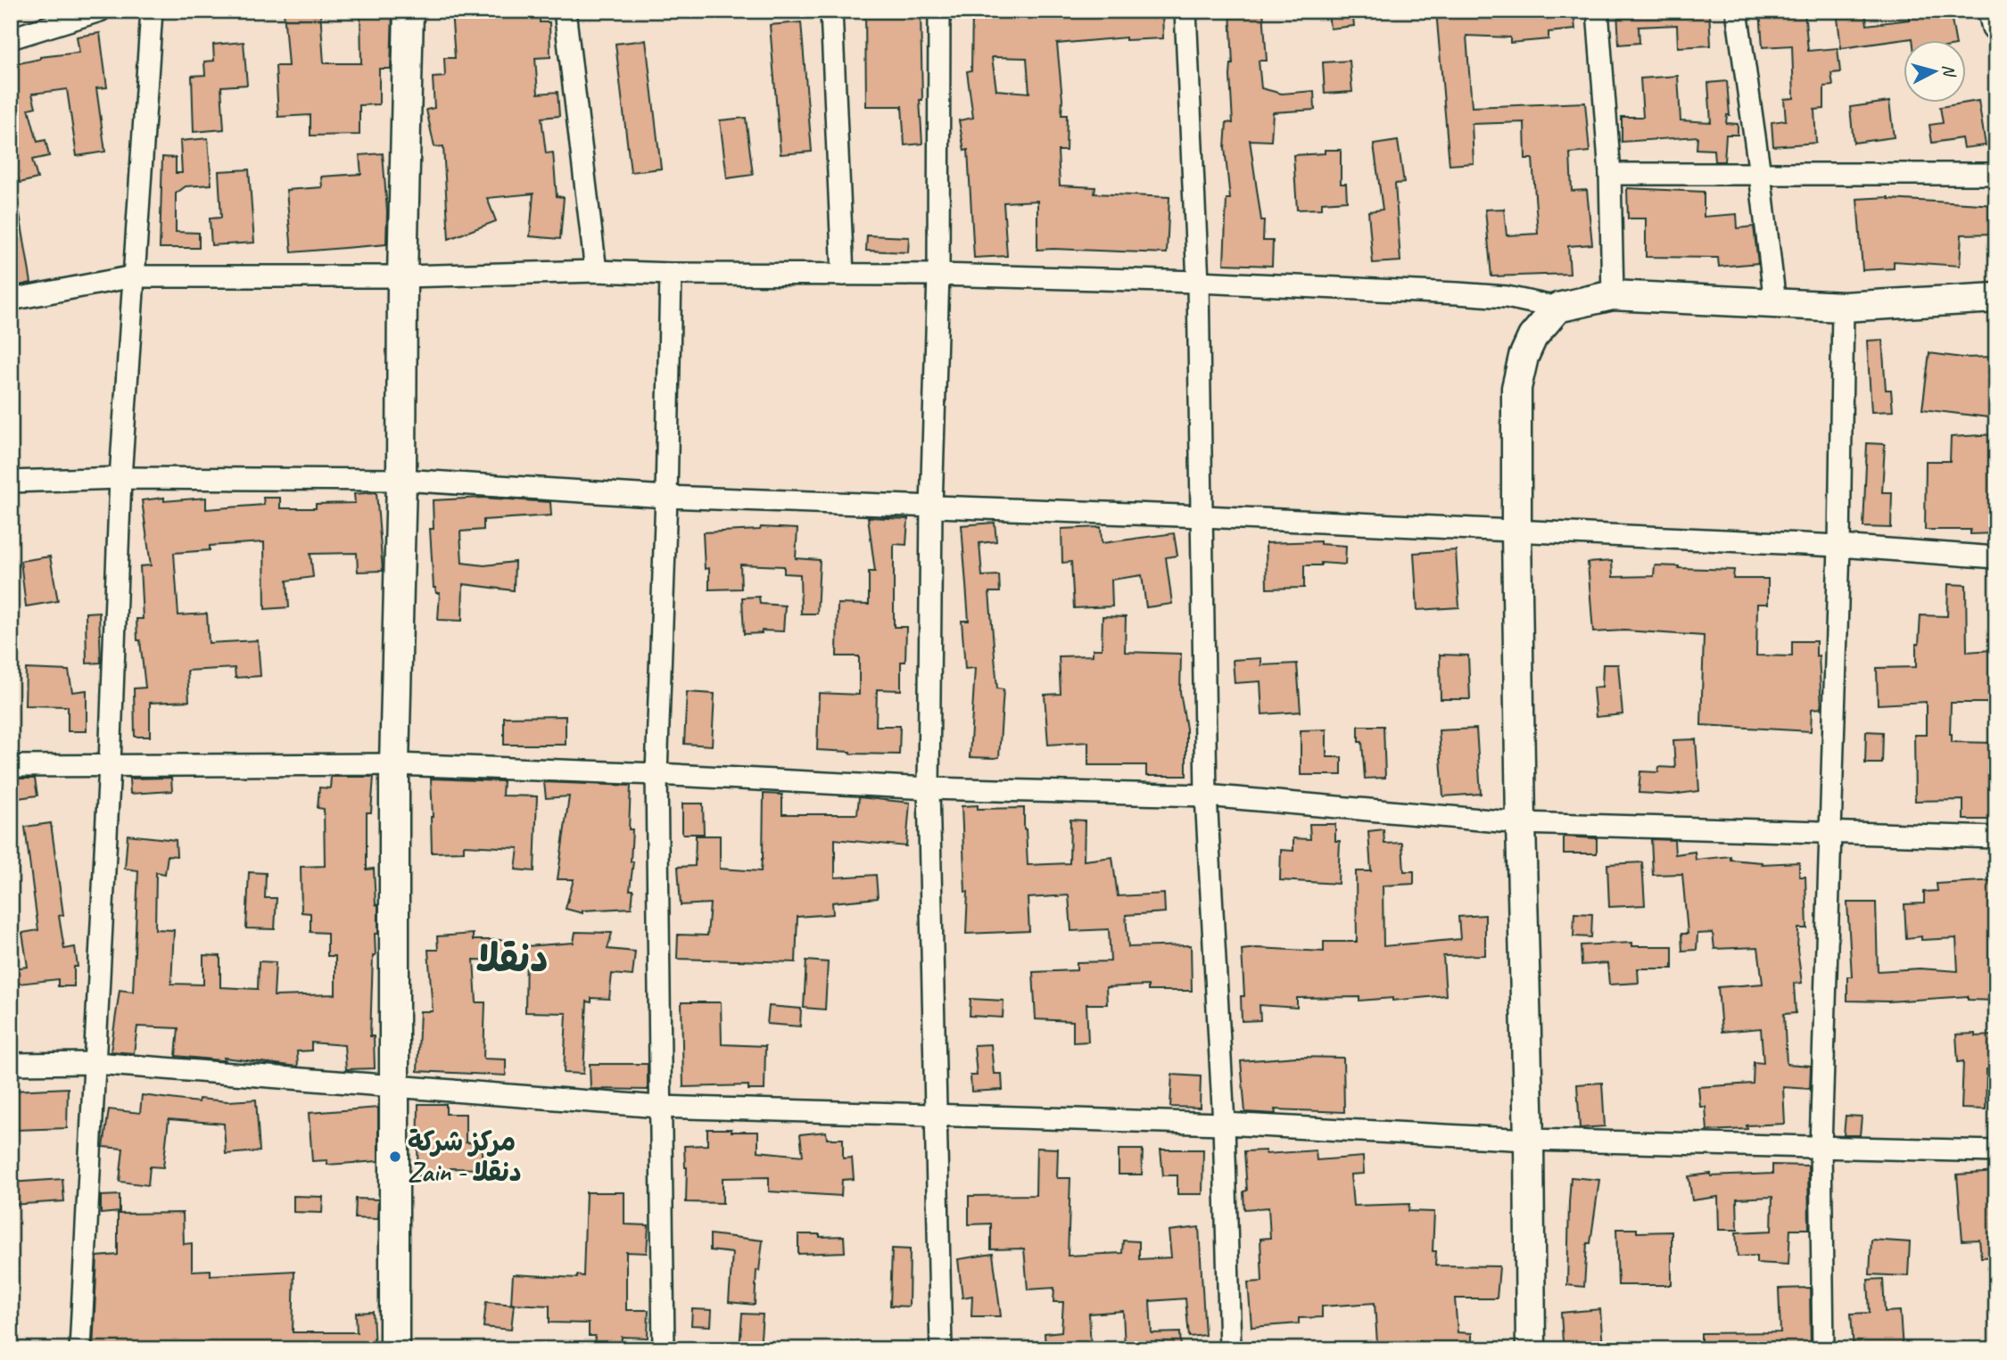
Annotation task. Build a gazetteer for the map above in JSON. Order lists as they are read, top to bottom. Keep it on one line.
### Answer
{"districts":["دنقلا"],"places":["مركز شركة Zain - دنقلا"],"north":"right"}
